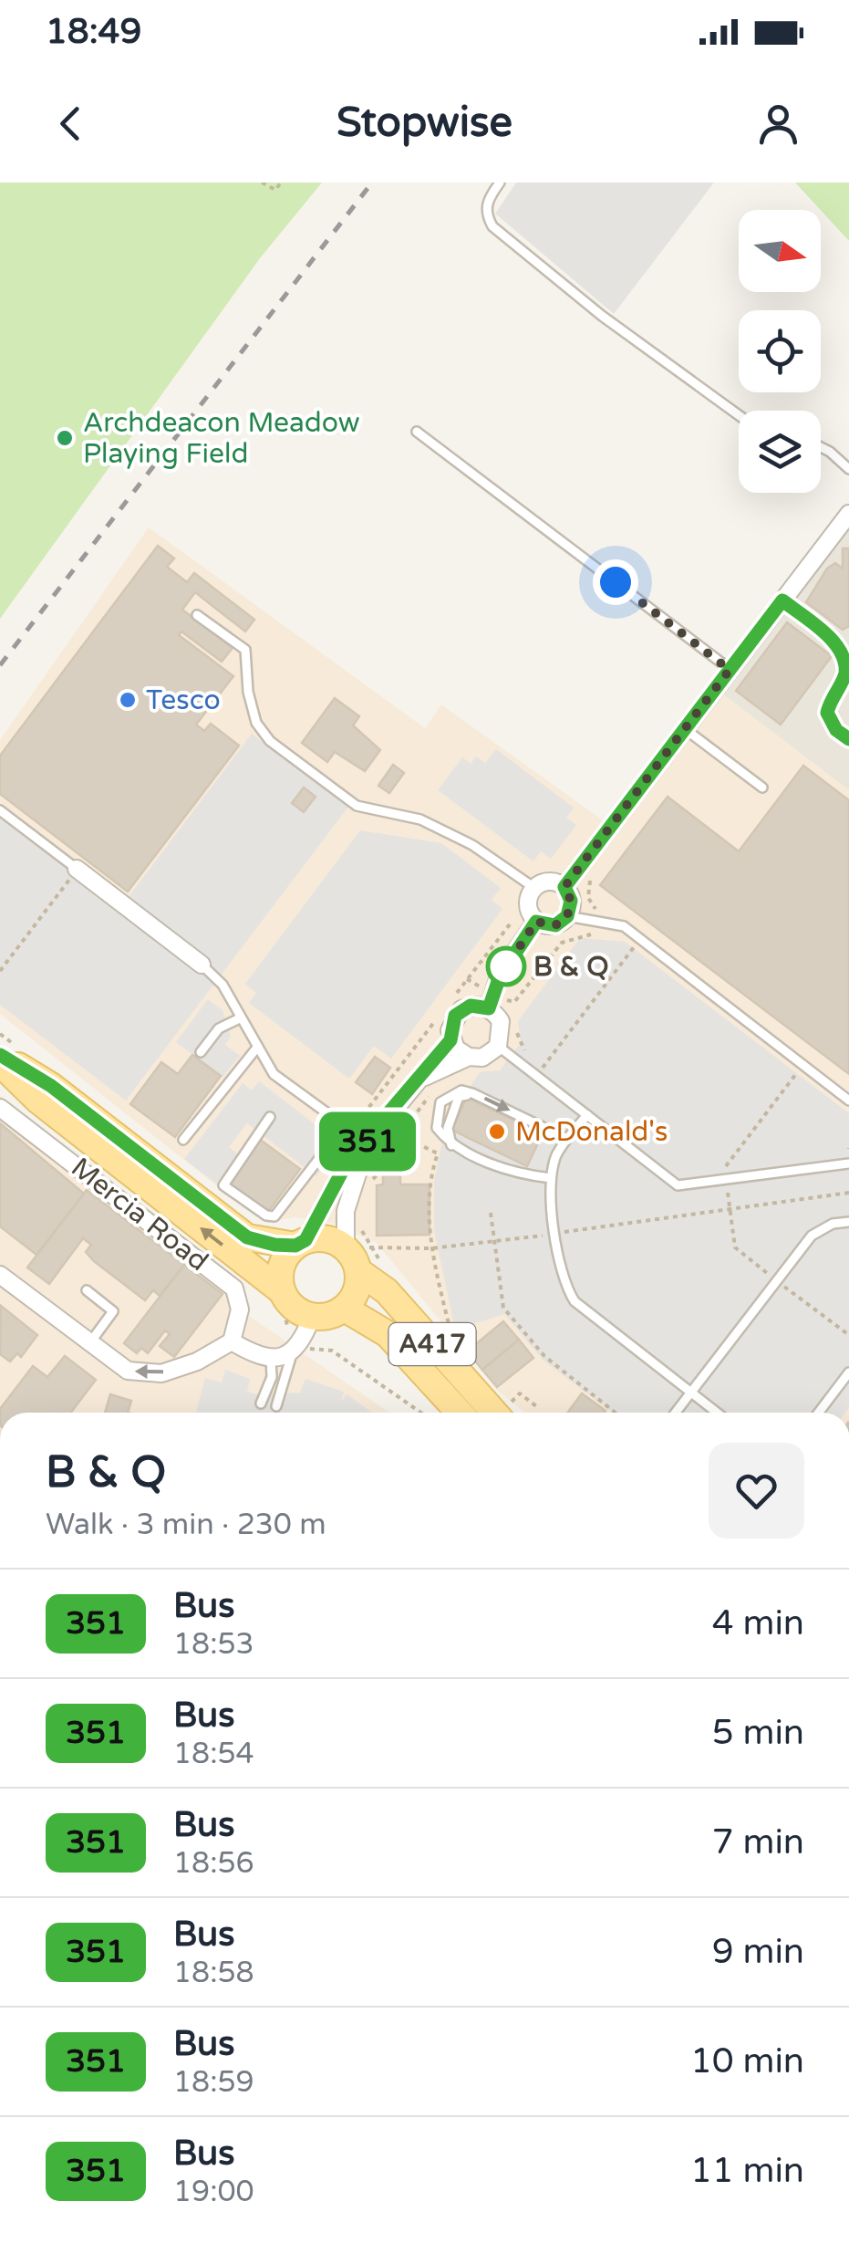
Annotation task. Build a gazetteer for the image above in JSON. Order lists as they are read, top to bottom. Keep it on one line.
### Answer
{"streets":{"main road":["A417"],"street":["Mercia Road"]},"places":["Archdeacon Meadow Playing Field","Tesco","B & Q","McDonald's"],"lines":["bus line 351"],"north":"right","page":{"status":"18:49","header":"Stopwise","on_map":"351","heading":["B & Q","Walk · 3 min · 230 m"],"list":[{"mark":"351","name":"Bus","note":"18:53","value":"4 min"},{"mark":"351","name":"Bus","note":"18:54","value":"5 min"},{"mark":"351","name":"Bus","note":"18:56","value":"7 min"},{"mark":"351","name":"Bus","note":"18:58","value":"9 min"},{"mark":"351","name":"Bus","note":"18:59","value":"10 min"},{"mark":"351","name":"Bus","note":"19:00","value":"11 min"}]}}
